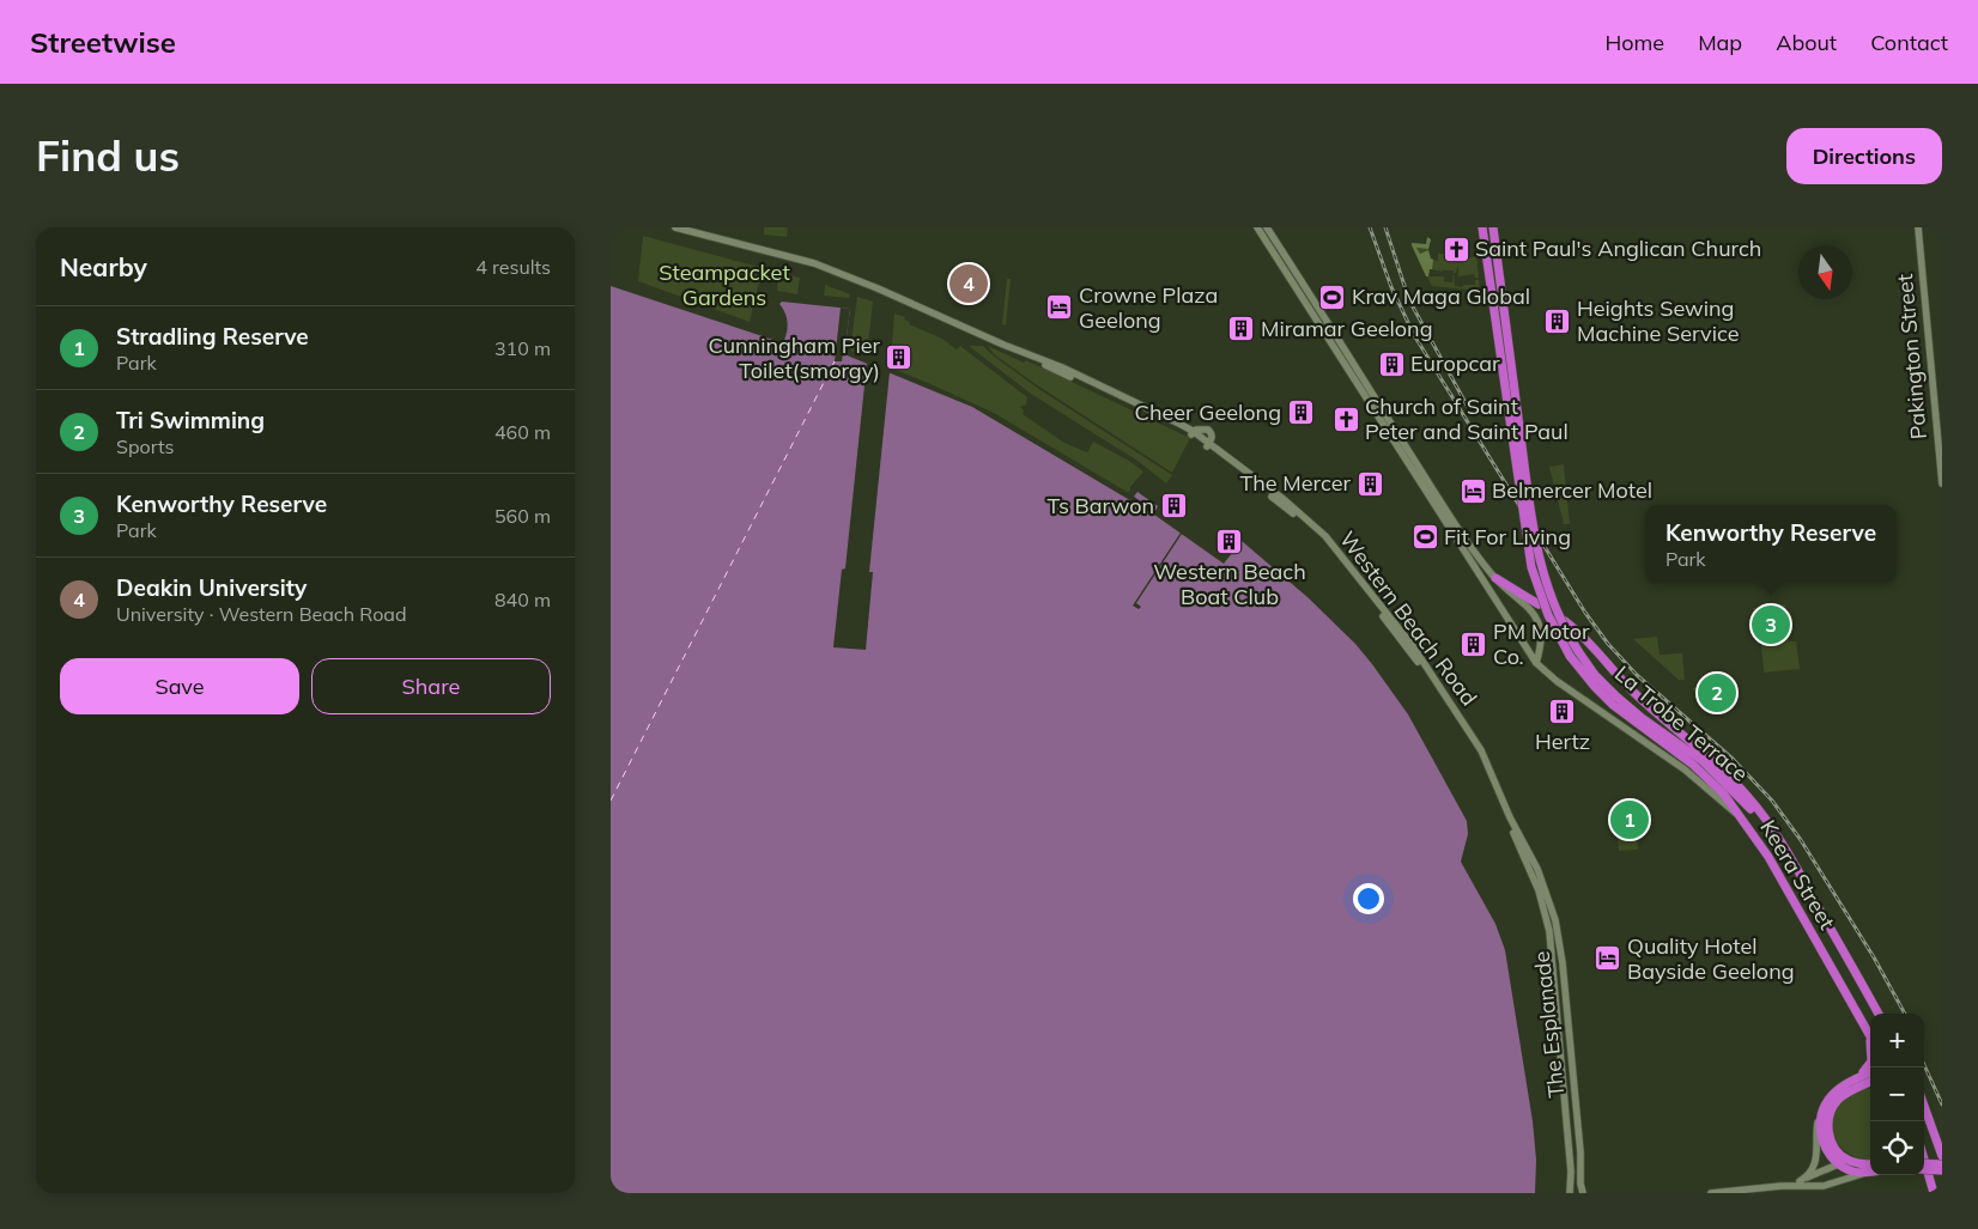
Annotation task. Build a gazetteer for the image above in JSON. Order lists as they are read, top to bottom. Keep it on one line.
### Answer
{"streets":{"highway":["La Trobe Terrace","Keera Street"],"street":["Pakington Street","Western Beach Road","The Esplanade"]},"crossings":[["Western Beach Road","The Esplanade"],["La Trobe Terrace","Keera Street"]],"parks":["Steampacket Gardens"],"places":{"church":["Saint Paul's Anglican Church","Church of Saint Peter and Saint Paul"],"sports":["Krav Maga Global","Fit For Living"],"hotel":["Crowne Plaza Geelong","Belmercer Motel","Quality Hotel Bayside Geelong"],"building":["Heights Sewing Machine Service","Miramar Geelong","Cunningham Pier Toilet(smorgy)","Europcar","Cheer Geelong","The Mercer","Ts Barwon","Western Beach Boat Club","PM Motor Co.","Hertz"]},"north":"bottom","page":{"header":"Streetwise","nav":["Home","Map","About","Contact"],"buttons":["Directions",["Save","Share"]],"title":"Find us","heading":["Nearby","4 results"],"pins":["4","3","2","1"],"list":[{"mark":"1","name":"Stradling Reserve","note":"Park","value":"310 m"},{"mark":"2","name":"Tri Swimming","note":"Sports","value":"460 m"},{"mark":"3","name":"Kenworthy Reserve","note":"Park","value":"560 m"},{"mark":"4","name":"Deakin University","note":"University · Western Beach Road","value":"840 m"}],"popup":["Kenworthy Reserve","Park"],"map_buttons":["+","−"]}}
